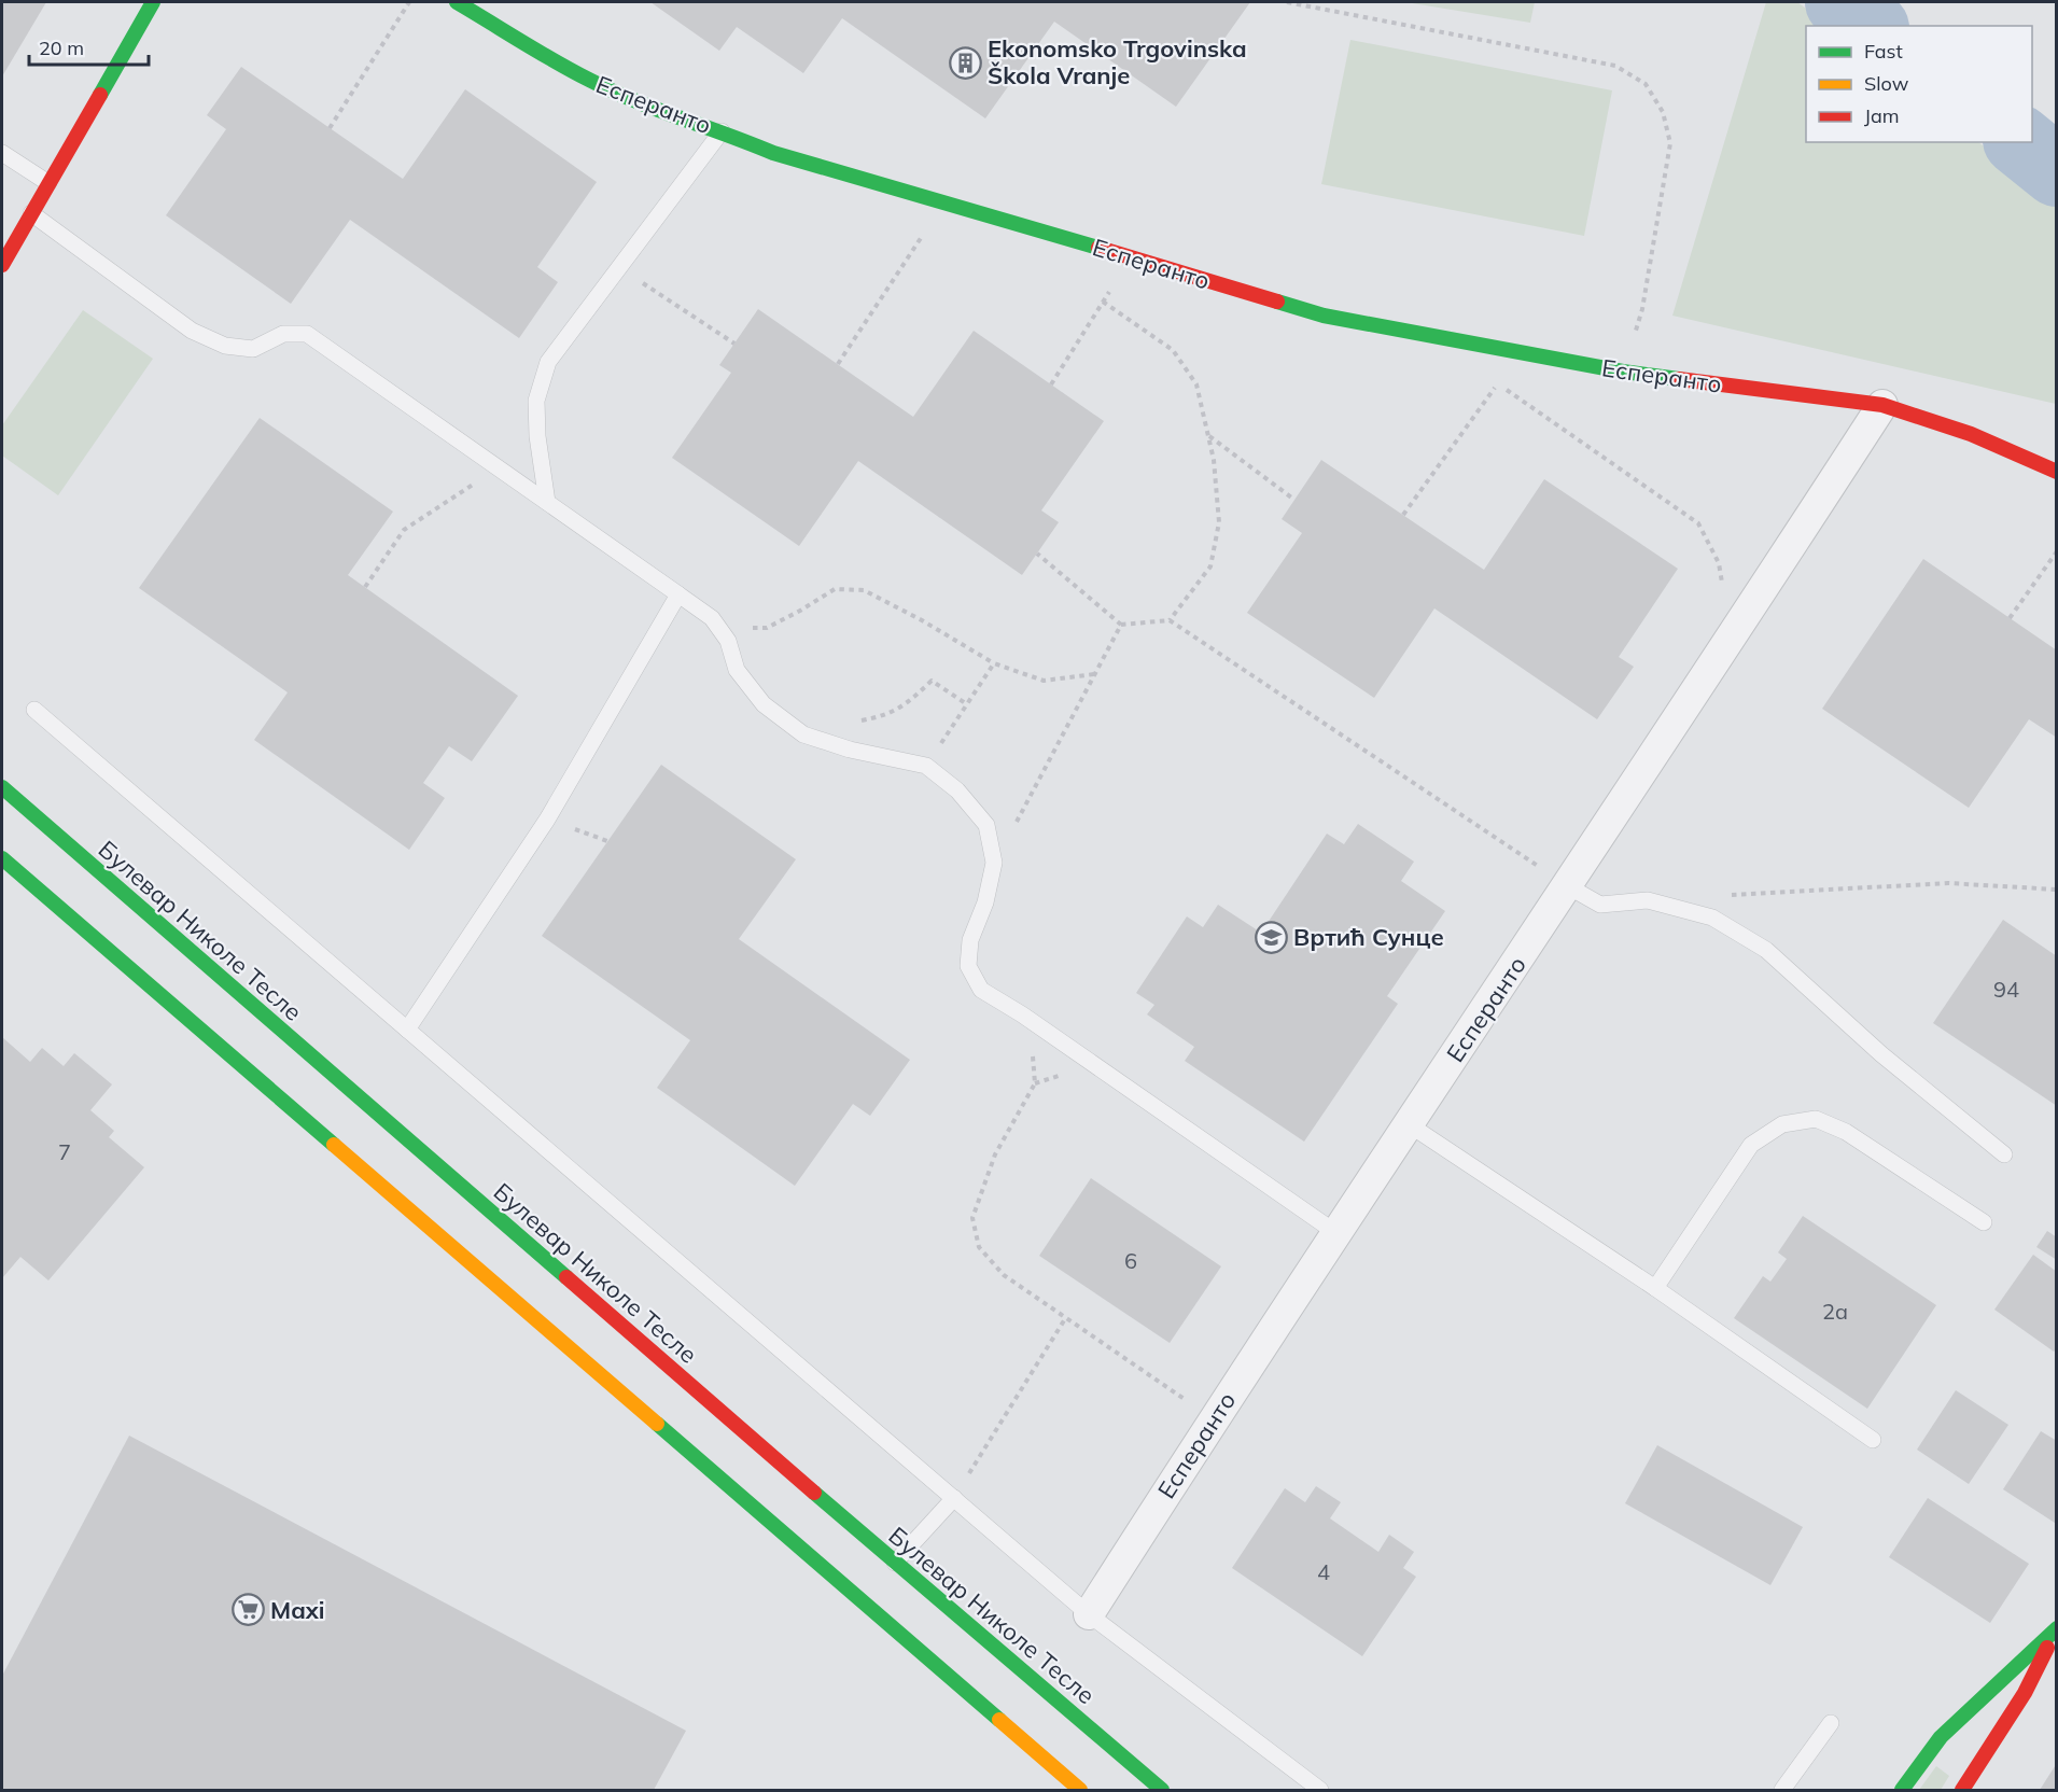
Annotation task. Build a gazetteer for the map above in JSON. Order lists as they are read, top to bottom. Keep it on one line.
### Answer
{"streets":{"main road":["Есперанто","Булевар Николе Тесле"]},"places":{"building":["Ekonomsko Trgovinska Škola Vranje"],"school or university":["Вртић Сунце"],"supermarket":["Maxi"]},"house_numbers":["94","7","6","2a","4"],"legend":["Fast","Slow","Jam"],"scale_bar":"20 m"}
